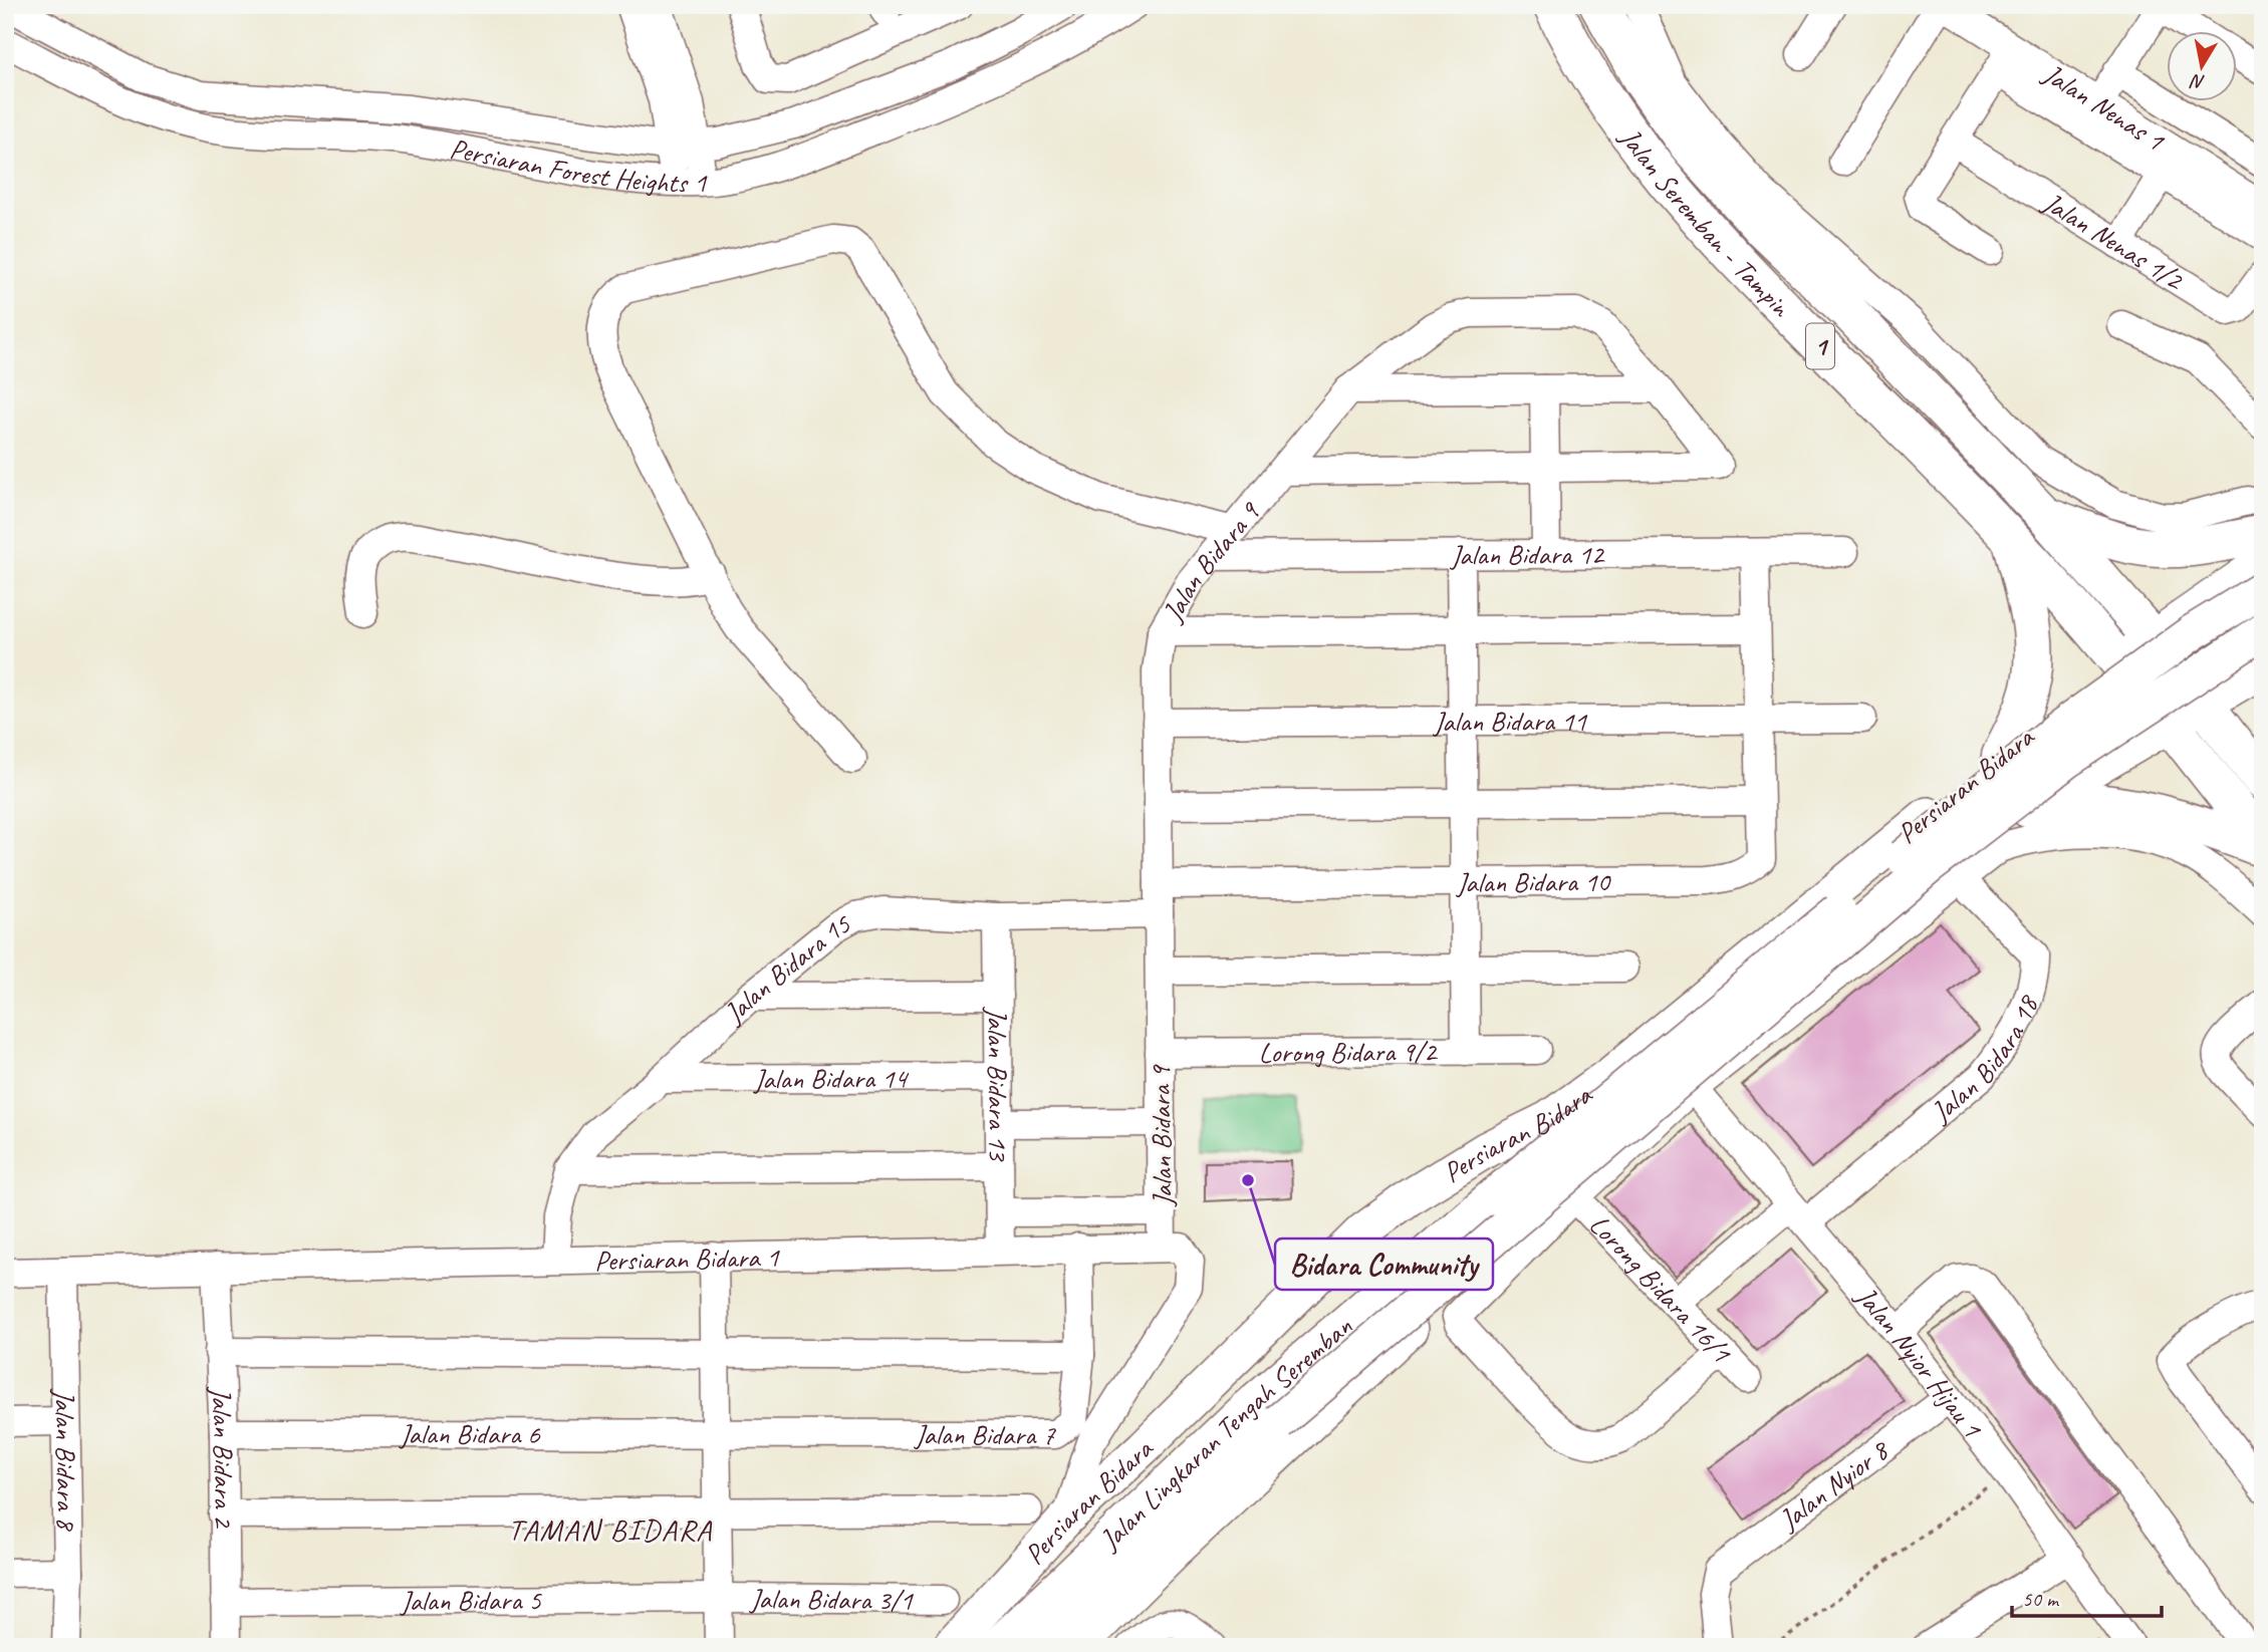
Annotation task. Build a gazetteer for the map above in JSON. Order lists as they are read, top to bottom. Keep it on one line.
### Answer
{"streets":{"highway":["Jalan Seremban - Tampin","1"],"main road":["Persiaran Bidara","Jalan Lingkaran Tengah Seremban"],"street":["Jalan Nenas 1","Persiaran Forest Heights 1","Jalan Nenas 1/2","Jalan Bidara 12","Jalan Bidara 9","Jalan Bidara 11","Jalan Bidara 10","Jalan Bidara 15","Lorong Bidara 9/2","Jalan Bidara 18","Jalan Bidara 14","Jalan Bidara 13","Persiaran Bidara 1","Lorong Bidara 16/1","Jalan Nyior Hijau 1","Jalan Bidara 7","Jalan Bidara 6","Jalan Bidara 2","Jalan Bidara 8","Jalan Nyior 8","Jalan Bidara 3/1","Jalan Bidara 5"]},"crossings":[["Jalan Seremban - Tampin","1"],["Jalan Seremban - Tampin","Persiaran Bidara"],["1","Persiaran Bidara"],["Jalan Bidara 12","Jalan Bidara 9"],["Jalan Bidara 12","Jalan Bidara 10"],["Jalan Bidara 9","Jalan Bidara 11"],["Jalan Bidara 9","Jalan Bidara 10"],["Jalan Bidara 9","Jalan Bidara 15"],["Jalan Bidara 9","Lorong Bidara 9/2"],["Jalan Bidara 9","Persiaran Bidara 1"],["Jalan Bidara 11","Jalan Bidara 10"],["Persiaran Bidara","Jalan Bidara 18"],["Persiaran Bidara","Jalan Lingkaran Tengah Seremban"],["Jalan Bidara 15","Jalan Bidara 14"],["Jalan Bidara 15","Jalan Bidara 13"],["Jalan Bidara 15","Persiaran Bidara 1"],["Jalan Bidara 18","Jalan Nyior Hijau 1"],["Jalan Bidara 14","Jalan Bidara 13"],["Jalan Bidara 13","Persiaran Bidara 1"],["Persiaran Bidara 1","Jalan Bidara 7"],["Persiaran Bidara 1","Jalan Bidara 2"],["Persiaran Bidara 1","Jalan Bidara 8"],["Jalan Nyior Hijau 1","Jalan Nyior 8"],["Jalan Bidara 7","Jalan Bidara 6"],["Jalan Bidara 6","Jalan Bidara 2"],["Jalan Bidara 2","Jalan Bidara 5"],["Jalan Bidara 3/1","Jalan Bidara 5"]],"districts":["TAMAN BIDARA"],"places":["Bidara Community"],"scale_bar":"50 m","north":"bottom"}
